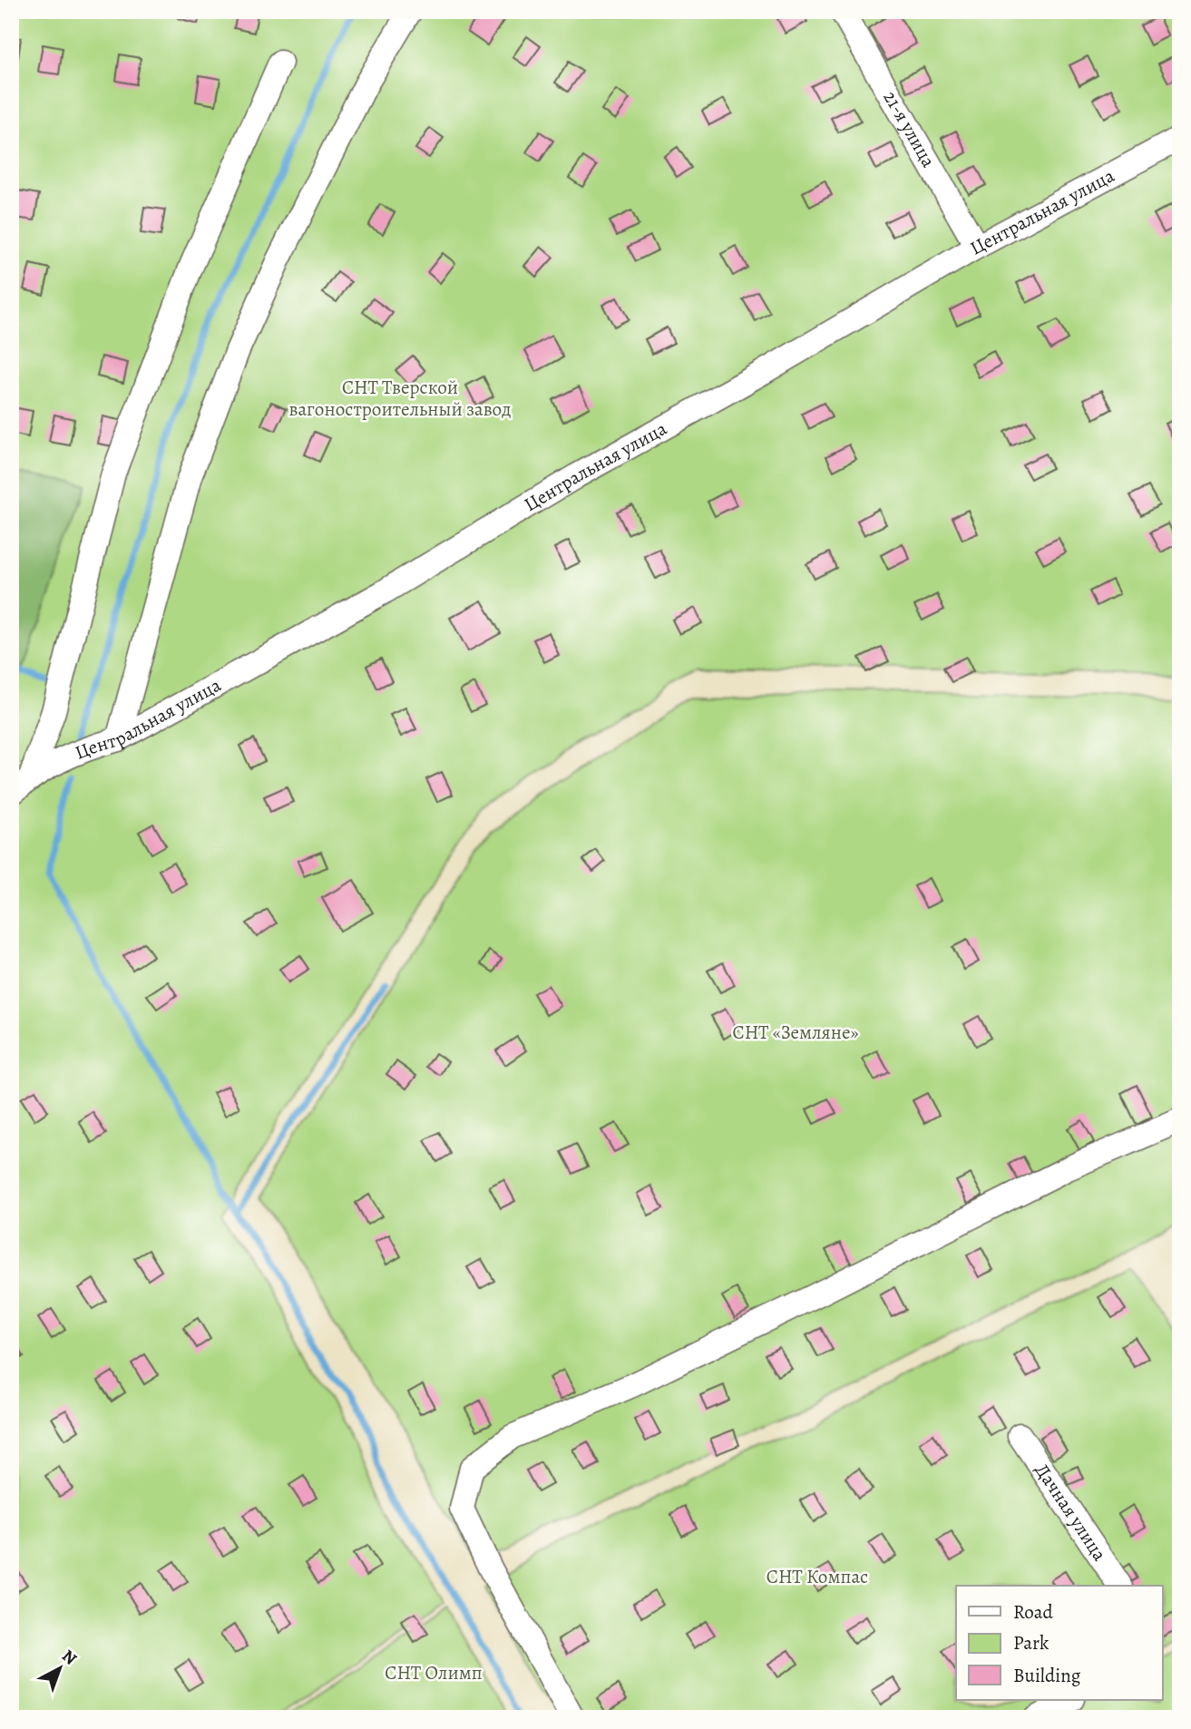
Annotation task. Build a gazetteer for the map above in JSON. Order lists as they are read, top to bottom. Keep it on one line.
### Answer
{"streets":{"street":["21-я улица","Центральная улица","Дачная улица"]},"crossings":[["21-я улица","Центральная улица"]],"parks":["СНТ Тверской вагоностроительный завод","СНТ «Земляне»","СНТ Компас","СНТ Олимп"],"legend":["Road","Park","Building"],"north":"top right"}
